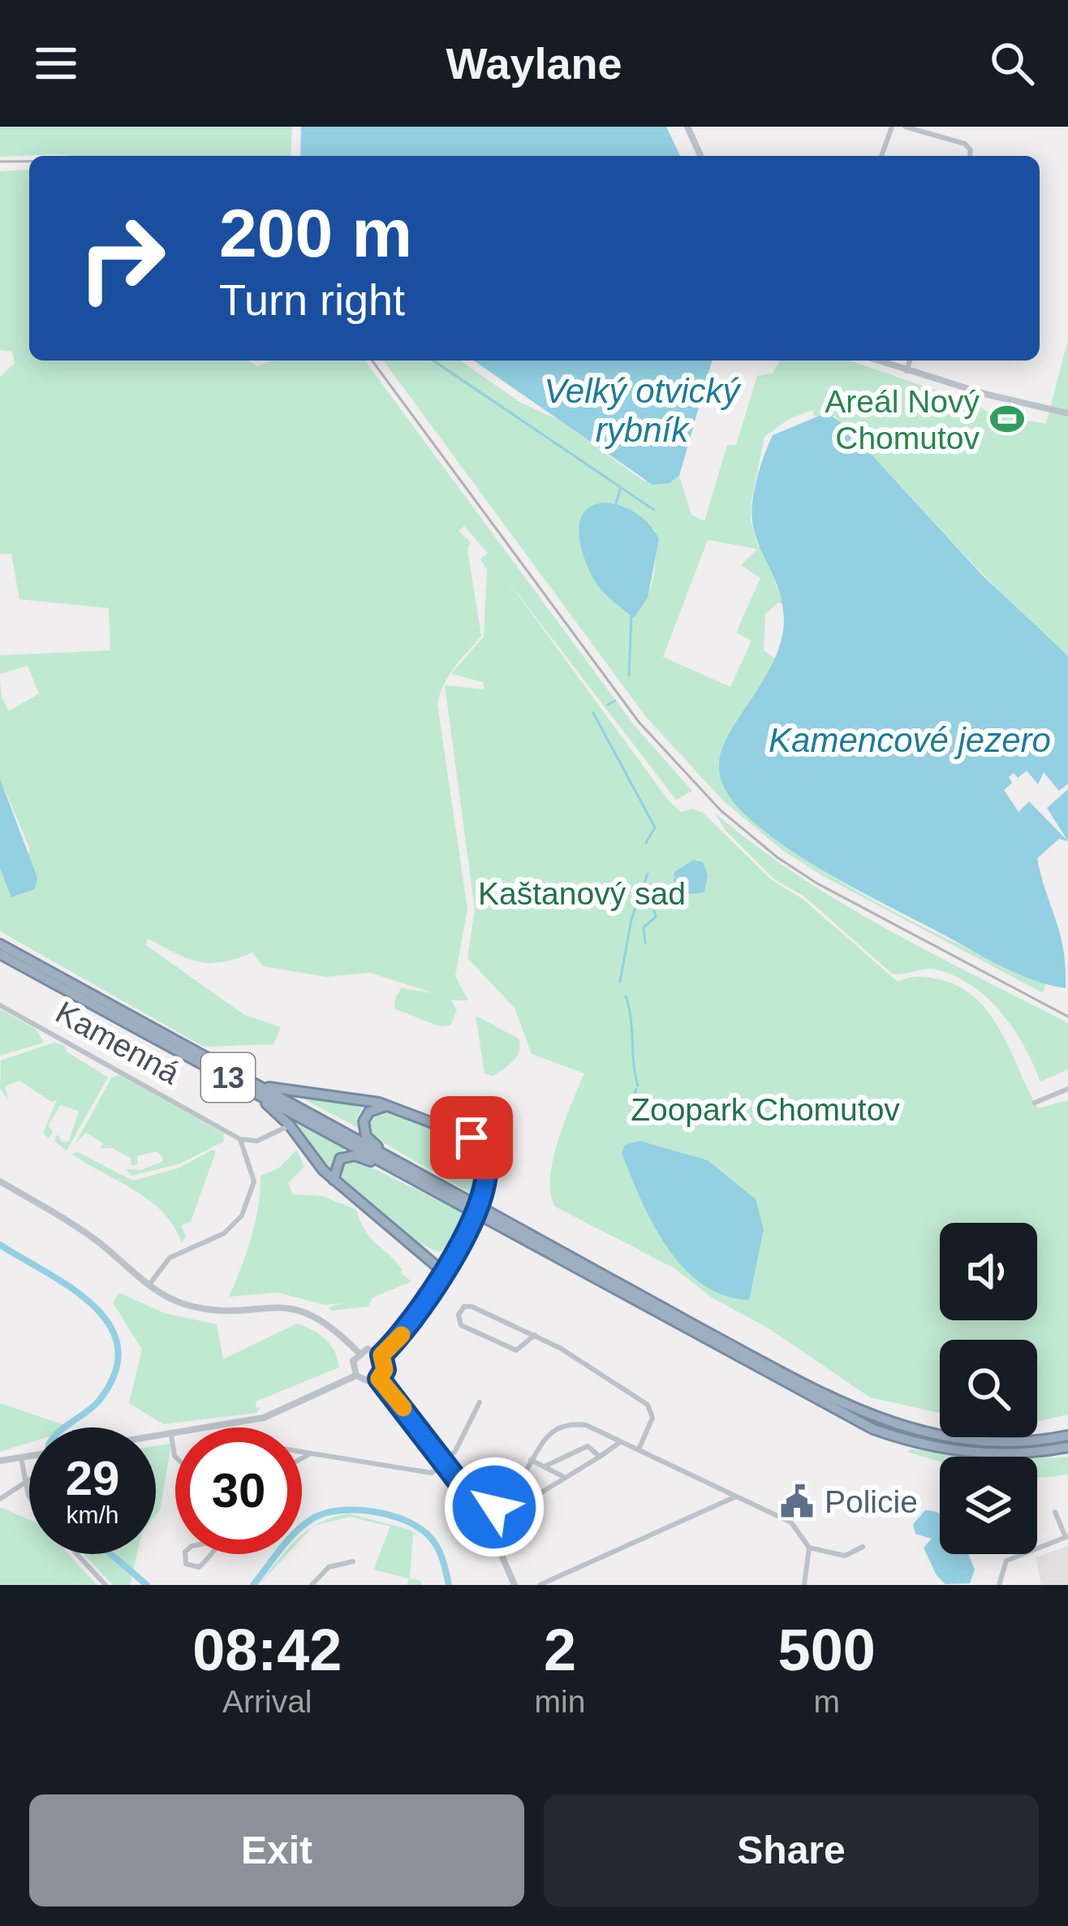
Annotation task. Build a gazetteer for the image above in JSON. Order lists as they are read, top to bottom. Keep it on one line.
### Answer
{"streets":{"highway":["13"],"street":["Kamenná"]},"water":["Velký otvický rybník","Kamencové jezero"],"parks":["Kaštanový sad","Zoopark Chomutov"],"places":{"sports":["Areál Nový Chomutov"],"public building":["Policie"]},"page":{"header":"Waylane","turn":["200 m","Turn right"],"speed":"29 km/h","limit":"30","eta":["08:42","Arrival","2","min","500","m"],"buttons":["Exit","Share"]}}
